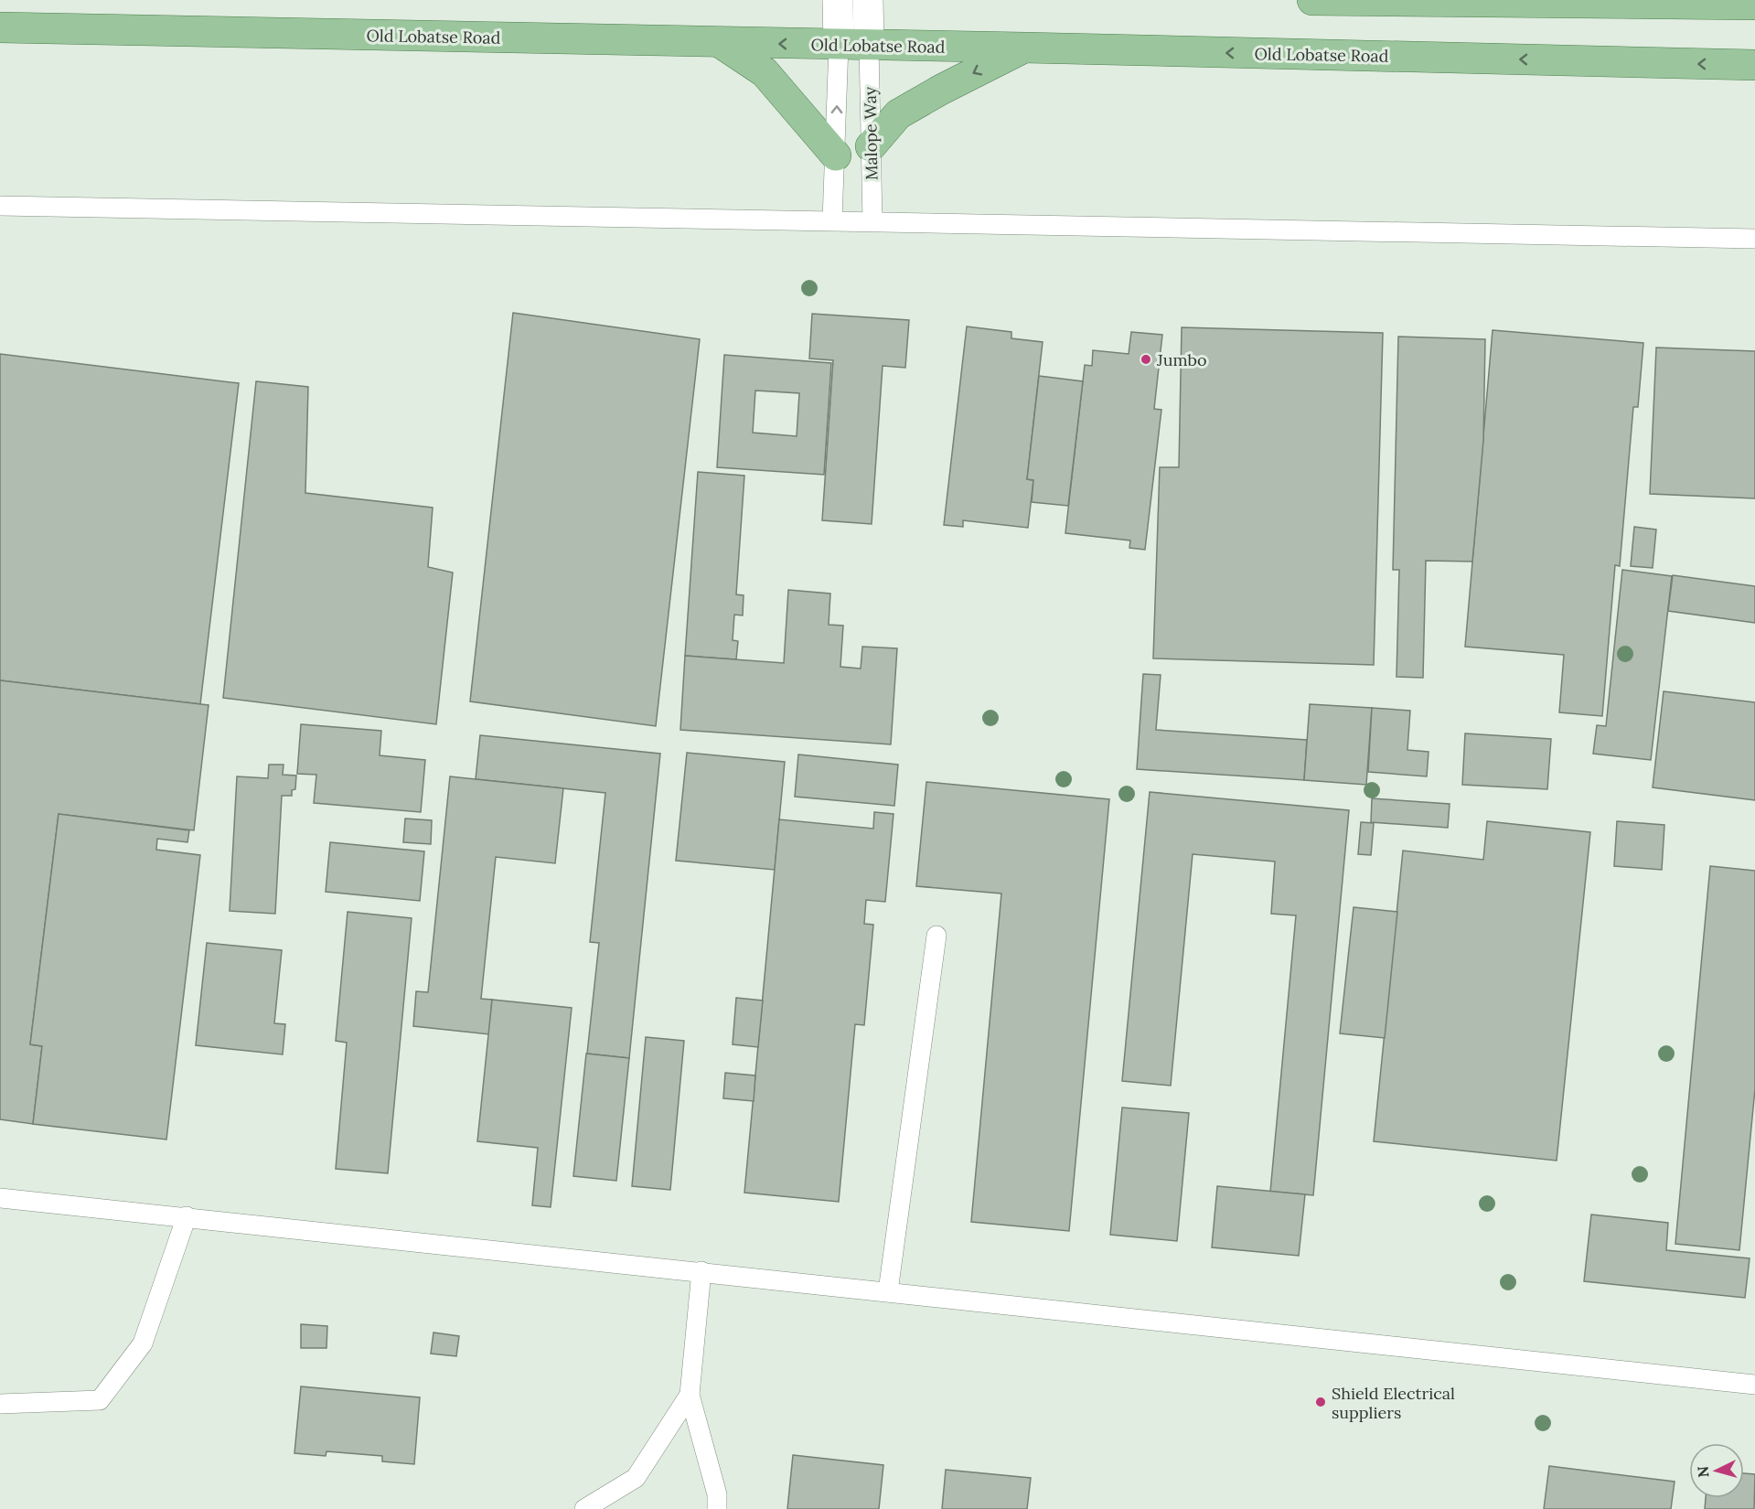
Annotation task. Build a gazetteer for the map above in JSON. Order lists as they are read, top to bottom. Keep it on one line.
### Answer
{"streets":{"main road":["Old Lobatse Road"],"lane":["Malope Way"]},"crossings":[["Old Lobatse Road","Malope Way"]],"places":["Jumbo","Shield Electrical suppliers"],"north":"left"}
